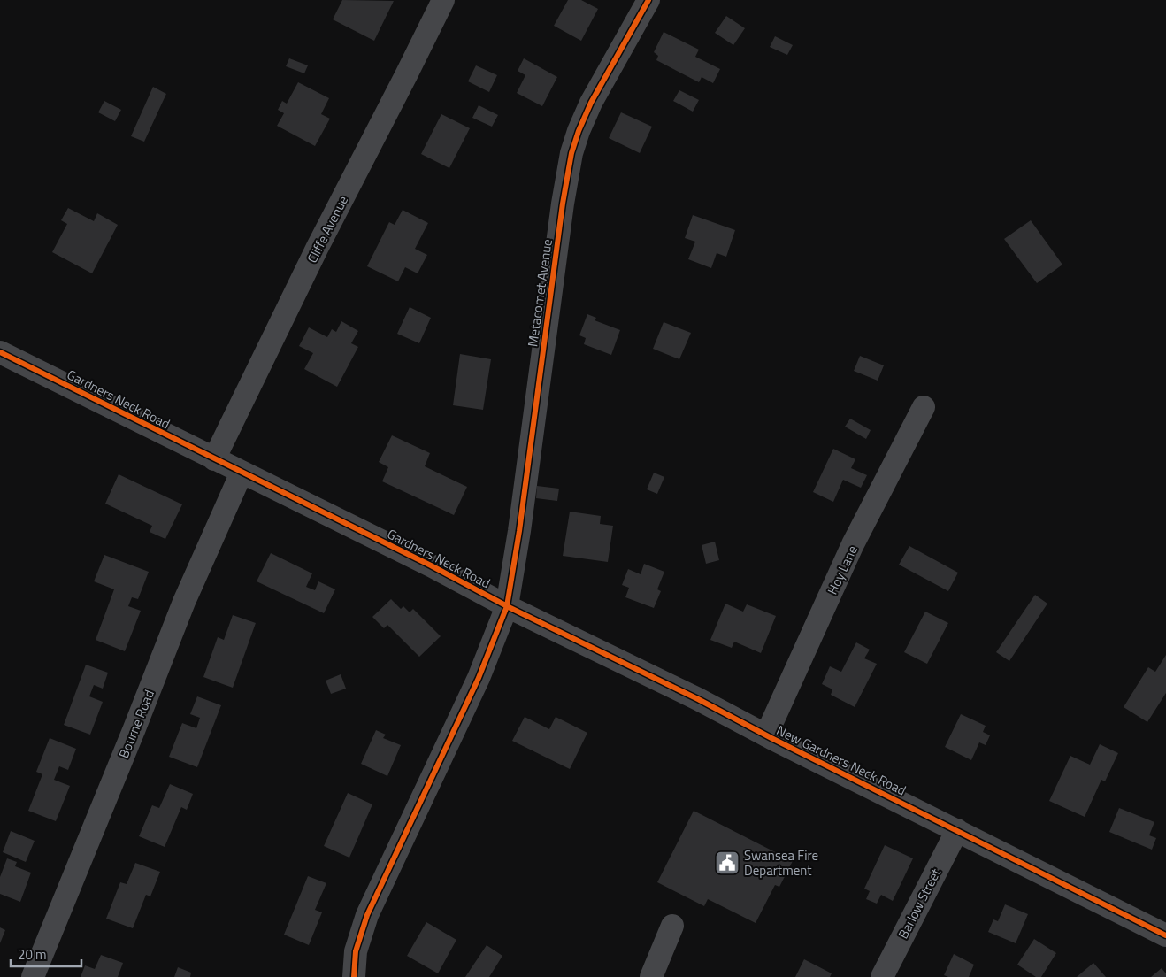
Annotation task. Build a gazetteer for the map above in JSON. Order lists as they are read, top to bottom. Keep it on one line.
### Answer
{"streets":{"street":["Cliffe Avenue","Metacomet Avenue","Gardners Neck Road","Hoy Lane","Bourne Road","New Gardners Neck Road","Barlow Street"]},"crossings":[["Cliffe Avenue","Gardners Neck Road"],["Metacomet Avenue","Gardners Neck Road"],["Metacomet Avenue","New Gardners Neck Road"],["Gardners Neck Road","Bourne Road"],["Gardners Neck Road","New Gardners Neck Road"],["Hoy Lane","New Gardners Neck Road"],["New Gardners Neck Road","Barlow Street"]],"places":{"public building":["Swansea Fire Department"]},"scale_bar":"20 m"}
